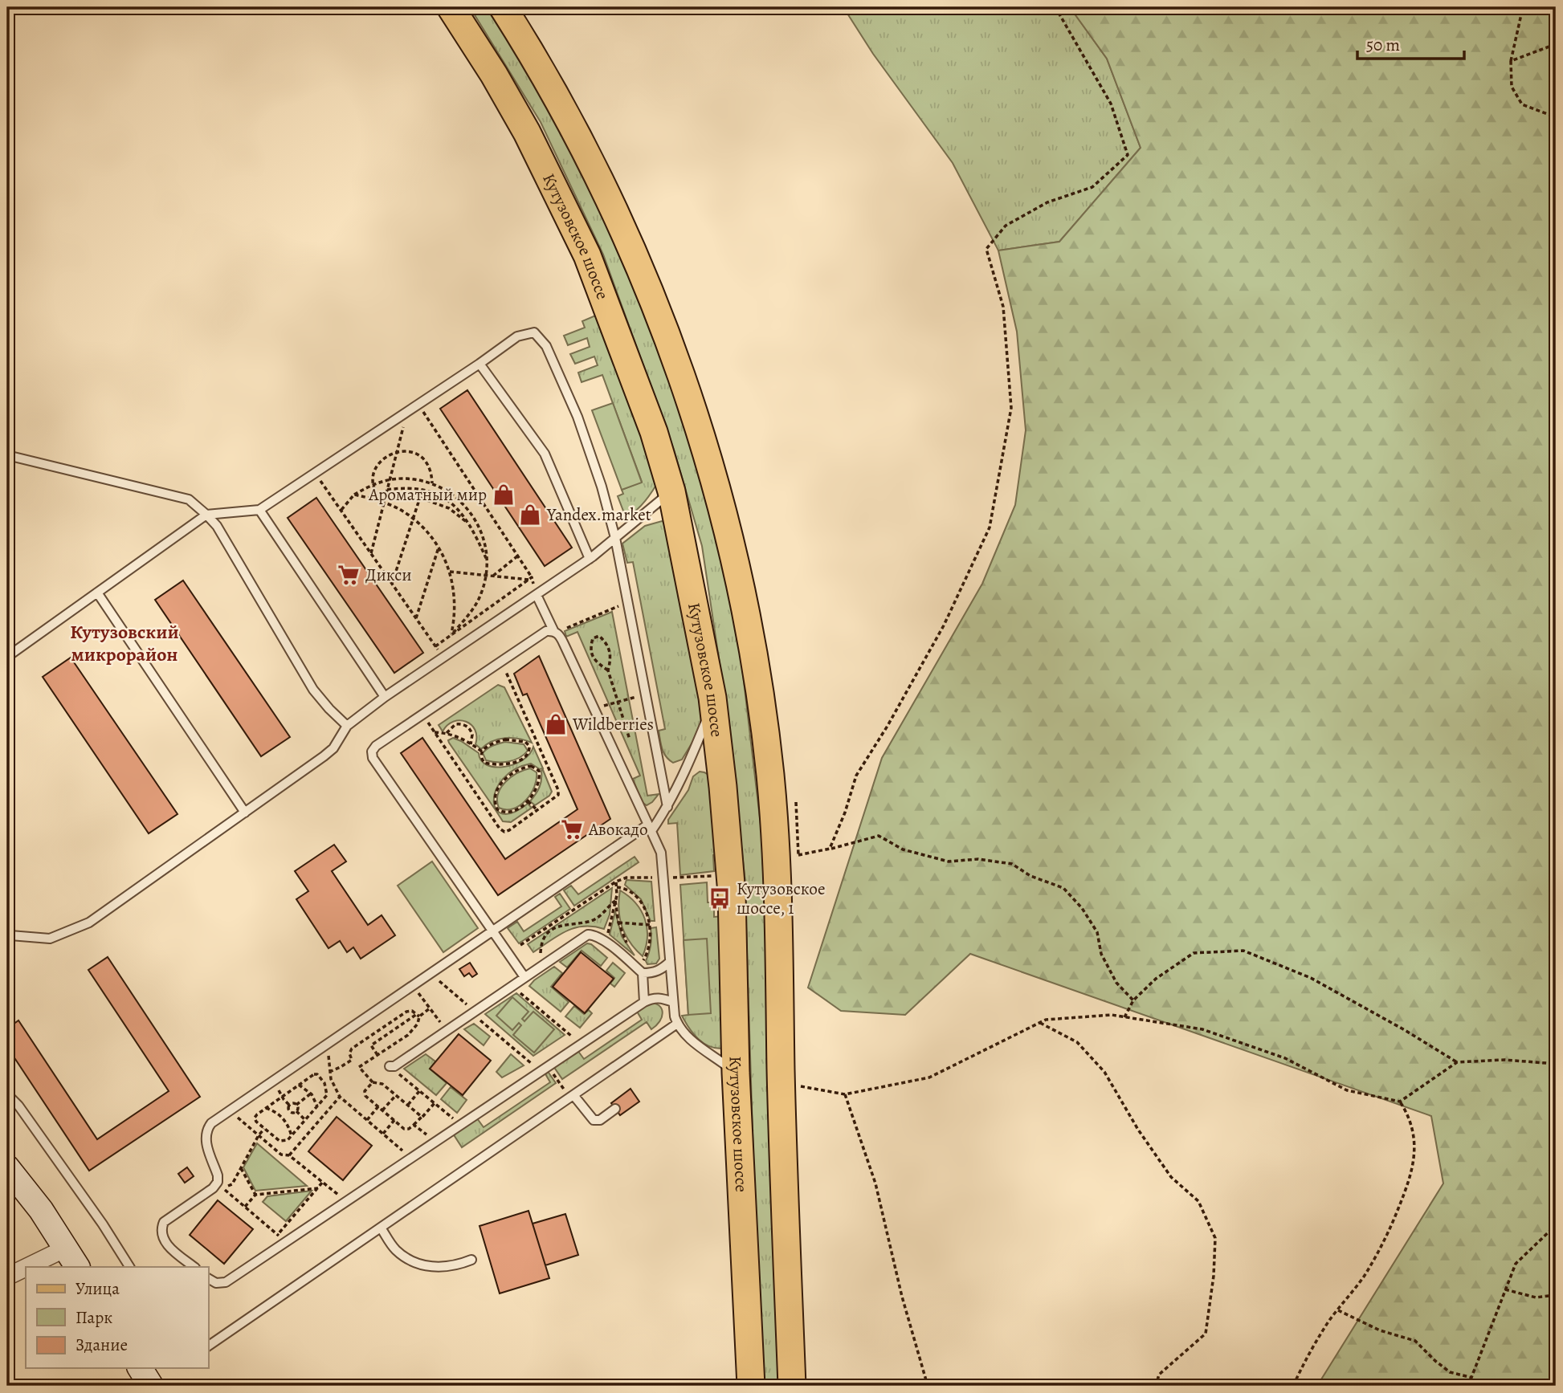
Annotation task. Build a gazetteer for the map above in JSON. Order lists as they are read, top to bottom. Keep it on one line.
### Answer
{"streets":{"main road":["Кутузовское шоссе"]},"districts":["Кутузовский микрорайон"],"places":{"shop":["Ароматный мир","Yandex.market","Wildberries"],"supermarket":["Дикси","Авокадо"],"bus stop":["Кутузовское шоссе, 1"]},"legend":["Улица","Парк","Здание"],"scale_bar":"50 m"}
